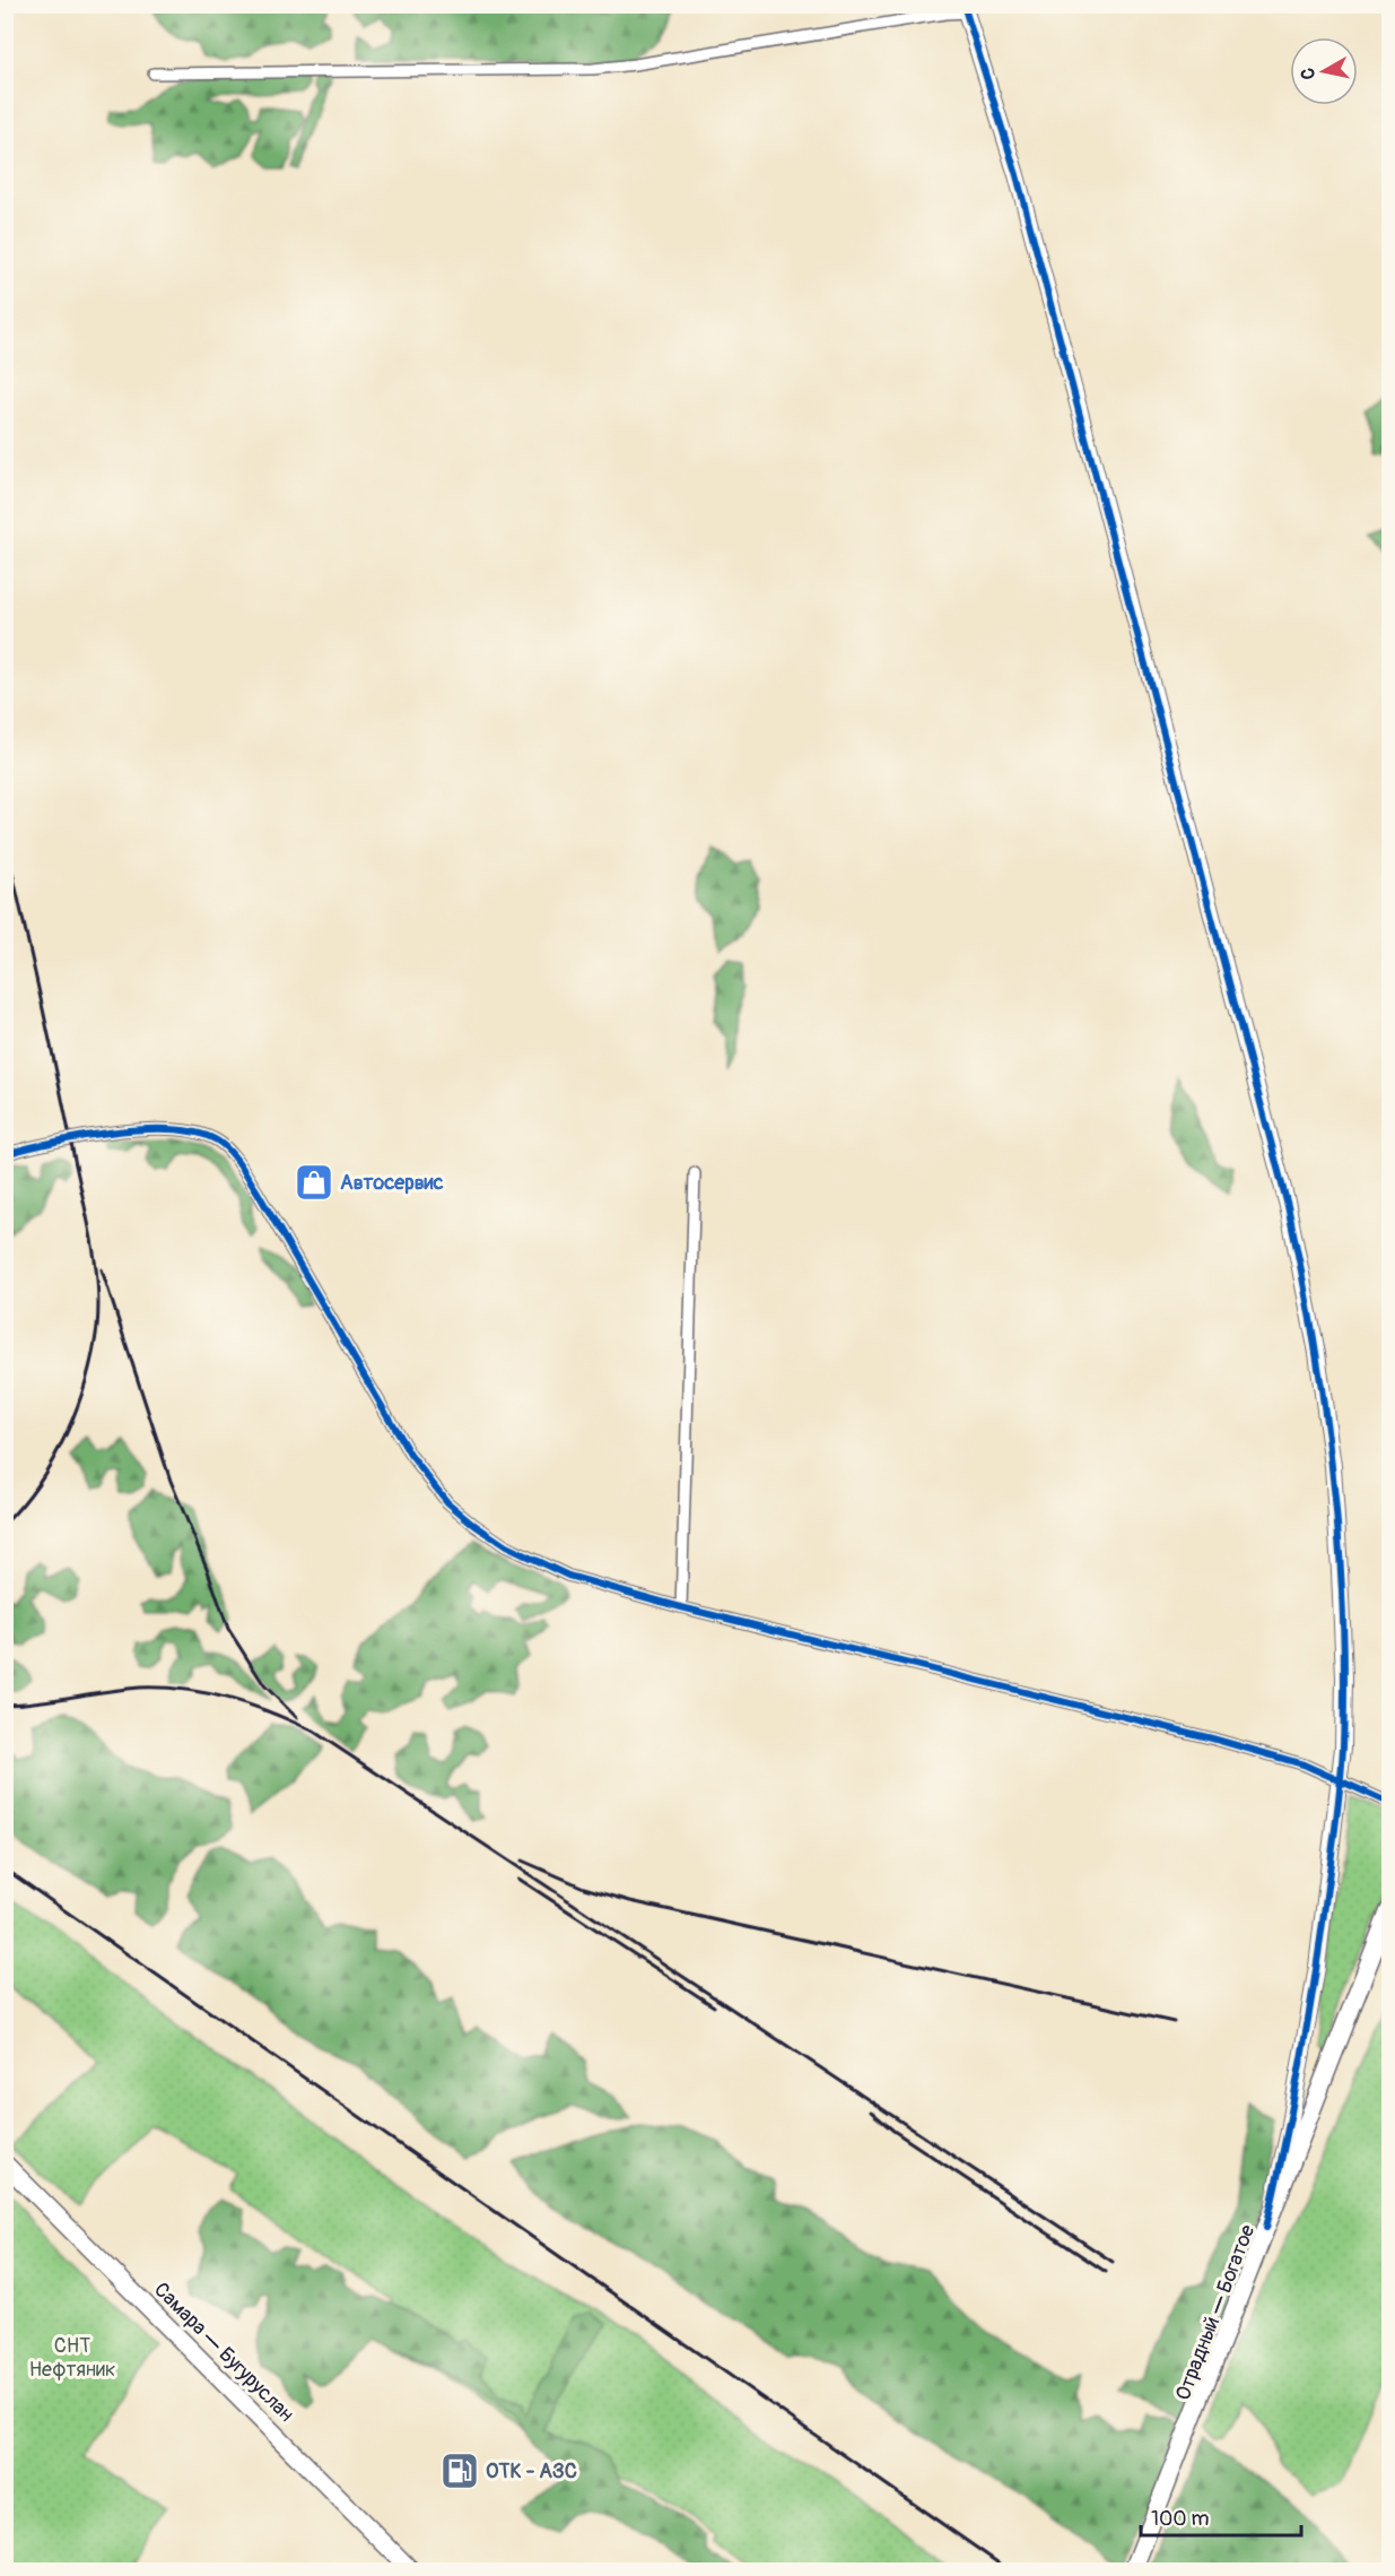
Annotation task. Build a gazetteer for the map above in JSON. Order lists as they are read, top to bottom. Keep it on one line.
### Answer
{"streets":{"main road":["Отрадный — Богатое","Самара — Бугуруслан"]},"parks":["СНТ Нефтяник"],"places":{"shop":["Автосервис"],"fuel station":["ОТК - АЗС"]},"scale_bar":"100 m","north":"left"}
